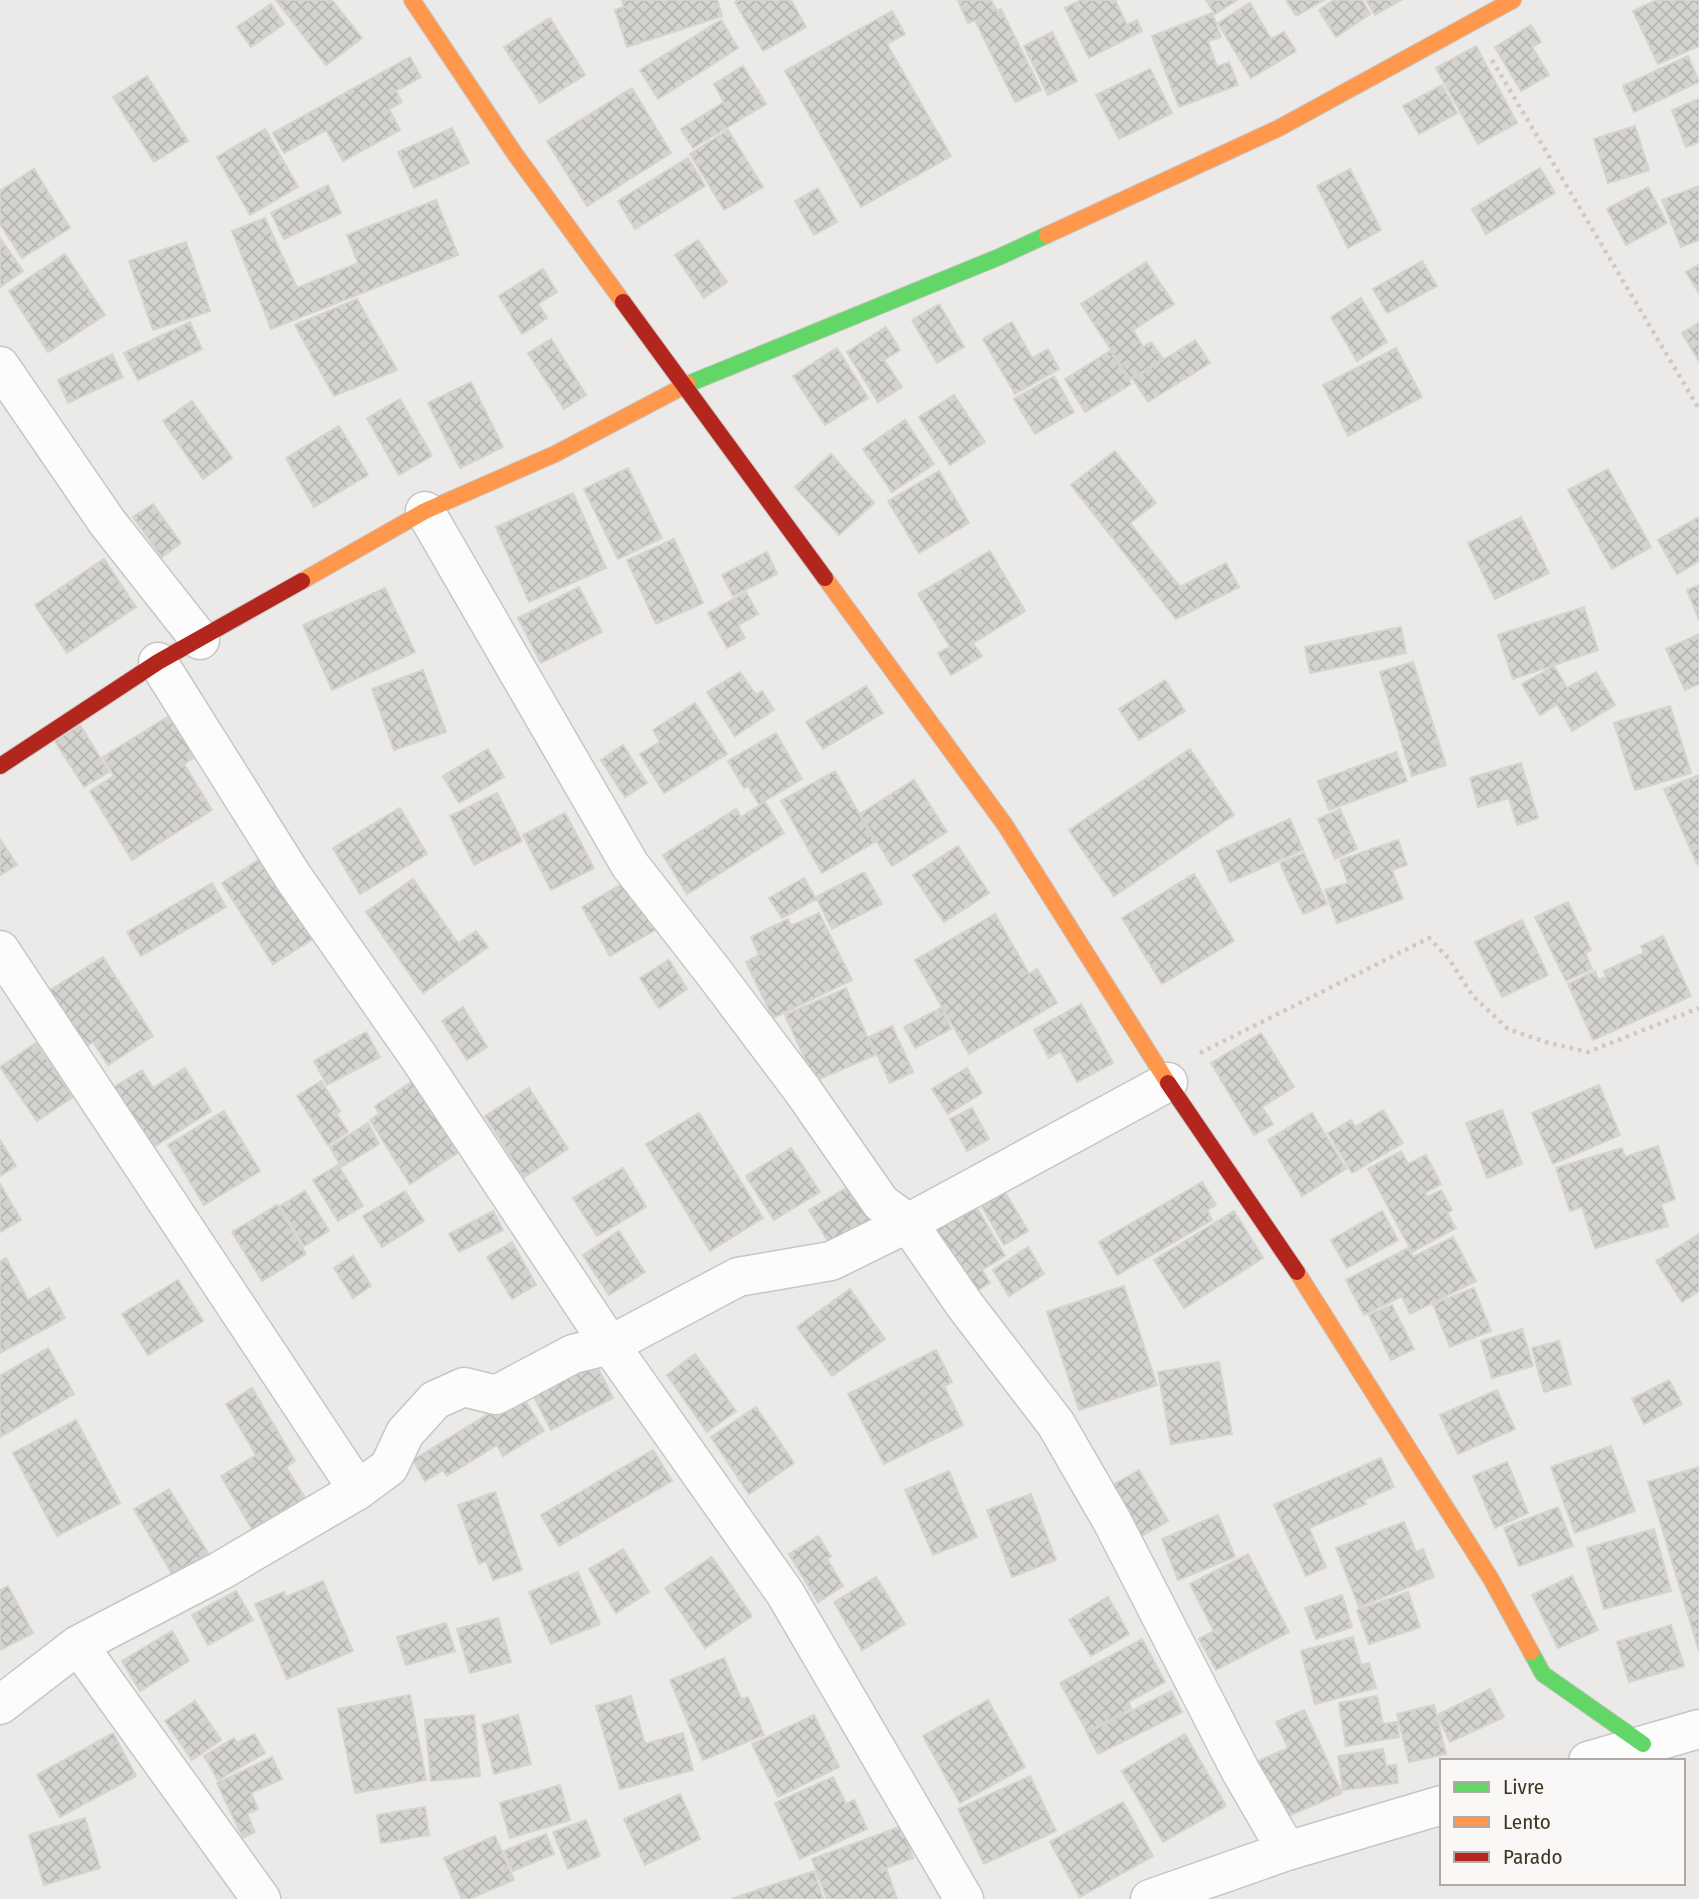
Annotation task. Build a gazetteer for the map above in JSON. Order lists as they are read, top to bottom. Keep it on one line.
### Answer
{"legend":["Livre","Lento","Parado"]}
